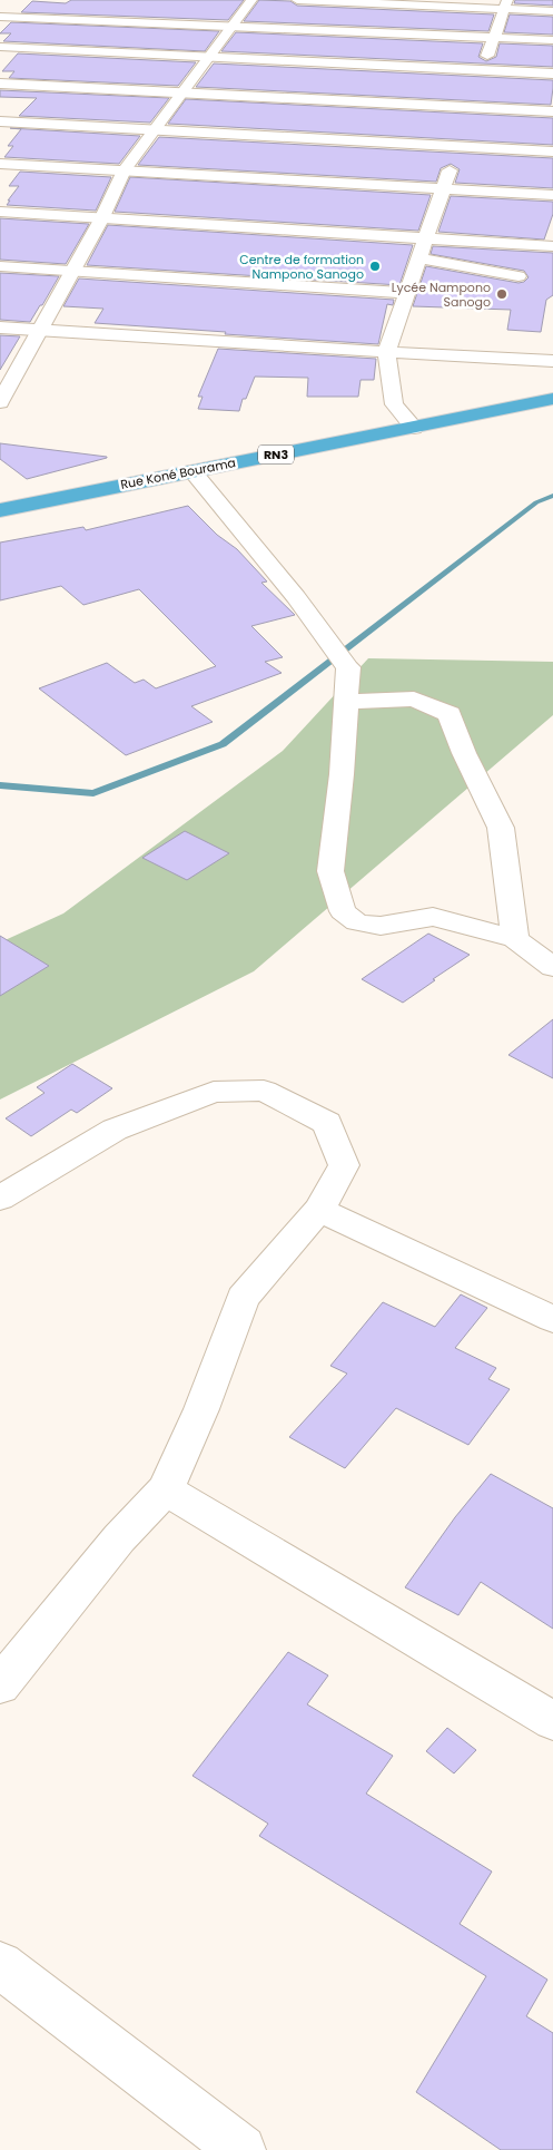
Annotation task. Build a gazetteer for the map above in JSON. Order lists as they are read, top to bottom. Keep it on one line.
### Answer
{"streets":{"highway":["RN3","Rue Koné Bourama"]},"places":["Centre de formation Nampono Sanogo","Lycée Nampono Sanogo"]}
